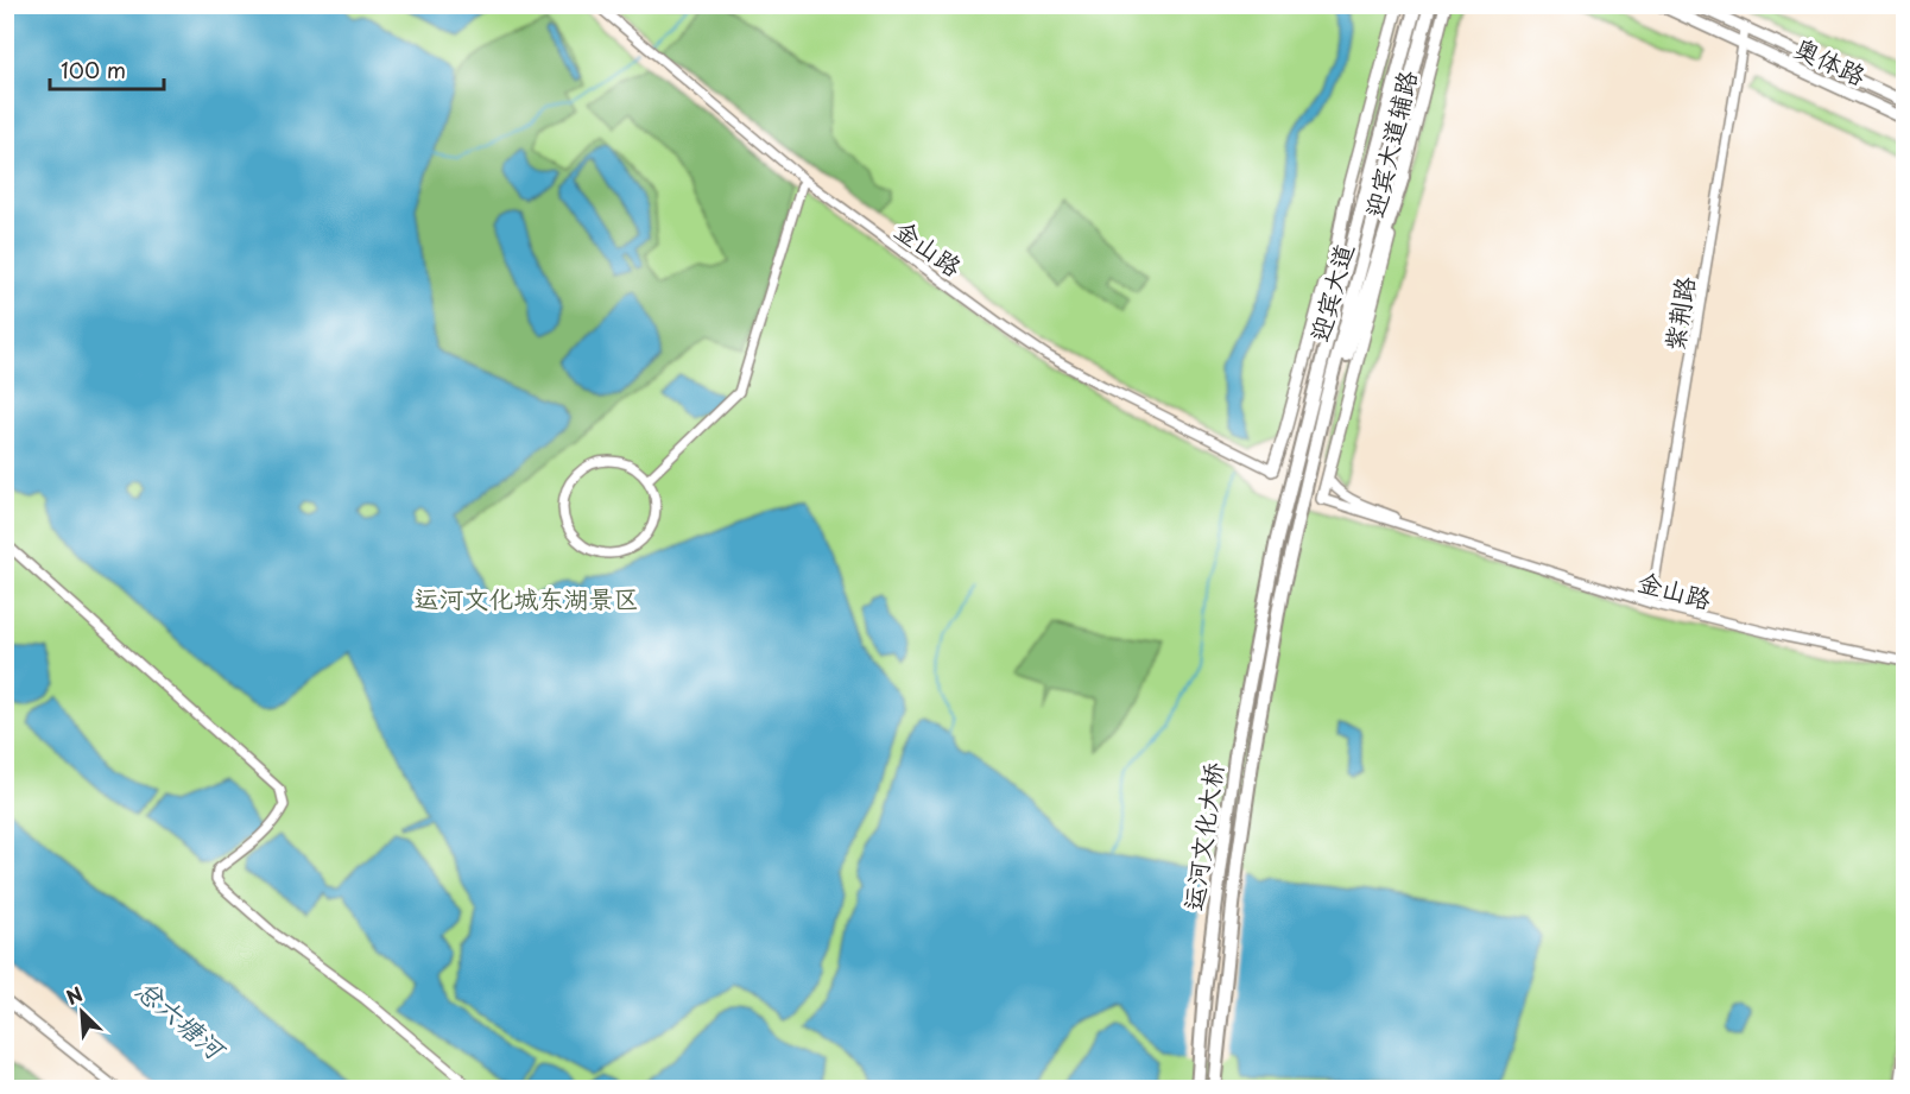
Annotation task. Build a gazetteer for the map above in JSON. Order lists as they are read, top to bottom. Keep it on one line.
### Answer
{"streets":{"highway":["迎宾大道","运河文化大桥"],"main road":["奥体路","迎宾大道辅路"],"street":["金山路","紫荆路"]},"crossings":[["奥体路","紫荆路"],["迎宾大道辅路","金山路"],["金山路","紫荆路"],["迎宾大道","运河文化大桥"]],"water":["总六塘河"],"parks":["运河文化城东湖景区"],"scale_bar":"100 m","north":"top left"}
